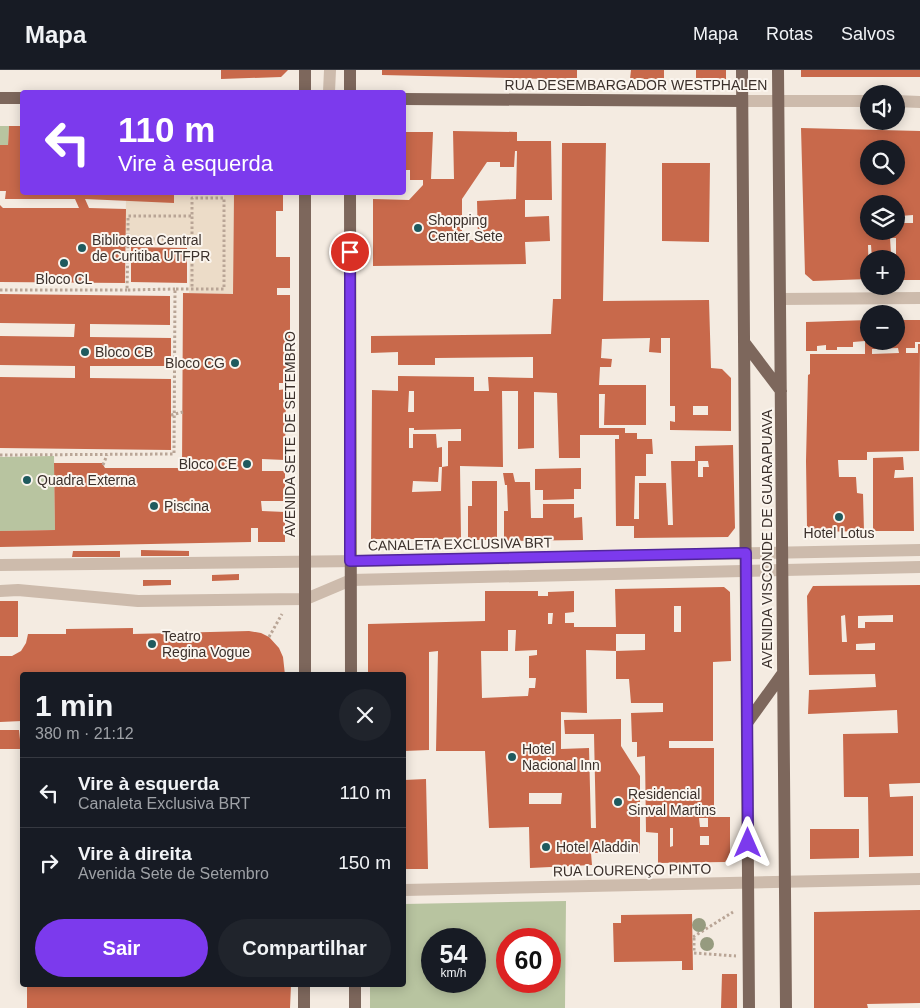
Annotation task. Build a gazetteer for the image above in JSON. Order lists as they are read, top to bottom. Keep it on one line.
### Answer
{"streets":{"main road":["RUA DESEMBARGADOR WESTPHALEN","AVENIDA SETE DE SETEMBRO","AVENIDA VISCONDE DE GUARAPUAVA"],"street":["CANALETA EXCLUSIVA BRT","RUA LOURENÇO PINTO"]},"crossings":[["RUA DESEMBARGADOR WESTPHALEN","AVENIDA VISCONDE DE GUARAPUAVA"],["AVENIDA SETE DE SETEMBRO","CANALETA EXCLUSIVA BRT"],["AVENIDA VISCONDE DE GUARAPUAVA","CANALETA EXCLUSIVA BRT"],["AVENIDA VISCONDE DE GUARAPUAVA","RUA LOURENÇO PINTO"]],"places":["Shopping Center Sete","Biblioteca Central de Curitiba UTFPR","Bloco CL","Bloco CB","Bloco CG","Bloco CE","Quadra Externa","Piscina","Hotel Lotus","Teatro Regina Vogue","Hotel Nacional Inn","Residencial Sinval Martins","Hotel Aladdin"],"page":{"header":"Mapa","nav":["Mapa","Rotas","Salvos"],"map_buttons":["+","−"],"turn":["110 m","Vire à esquerda"],"heading":["1 min","380 m · 21:12"],"list":[{"name":"Vire à esquerda","note":"Canaleta Exclusiva BRT","value":"110 m"},{"name":"Vire à direita","note":"Avenida Sete de Setembro","value":"150 m"}],"buttons":["Sair","Compartilhar"],"speed":"54 km/h","limit":"60"}}
